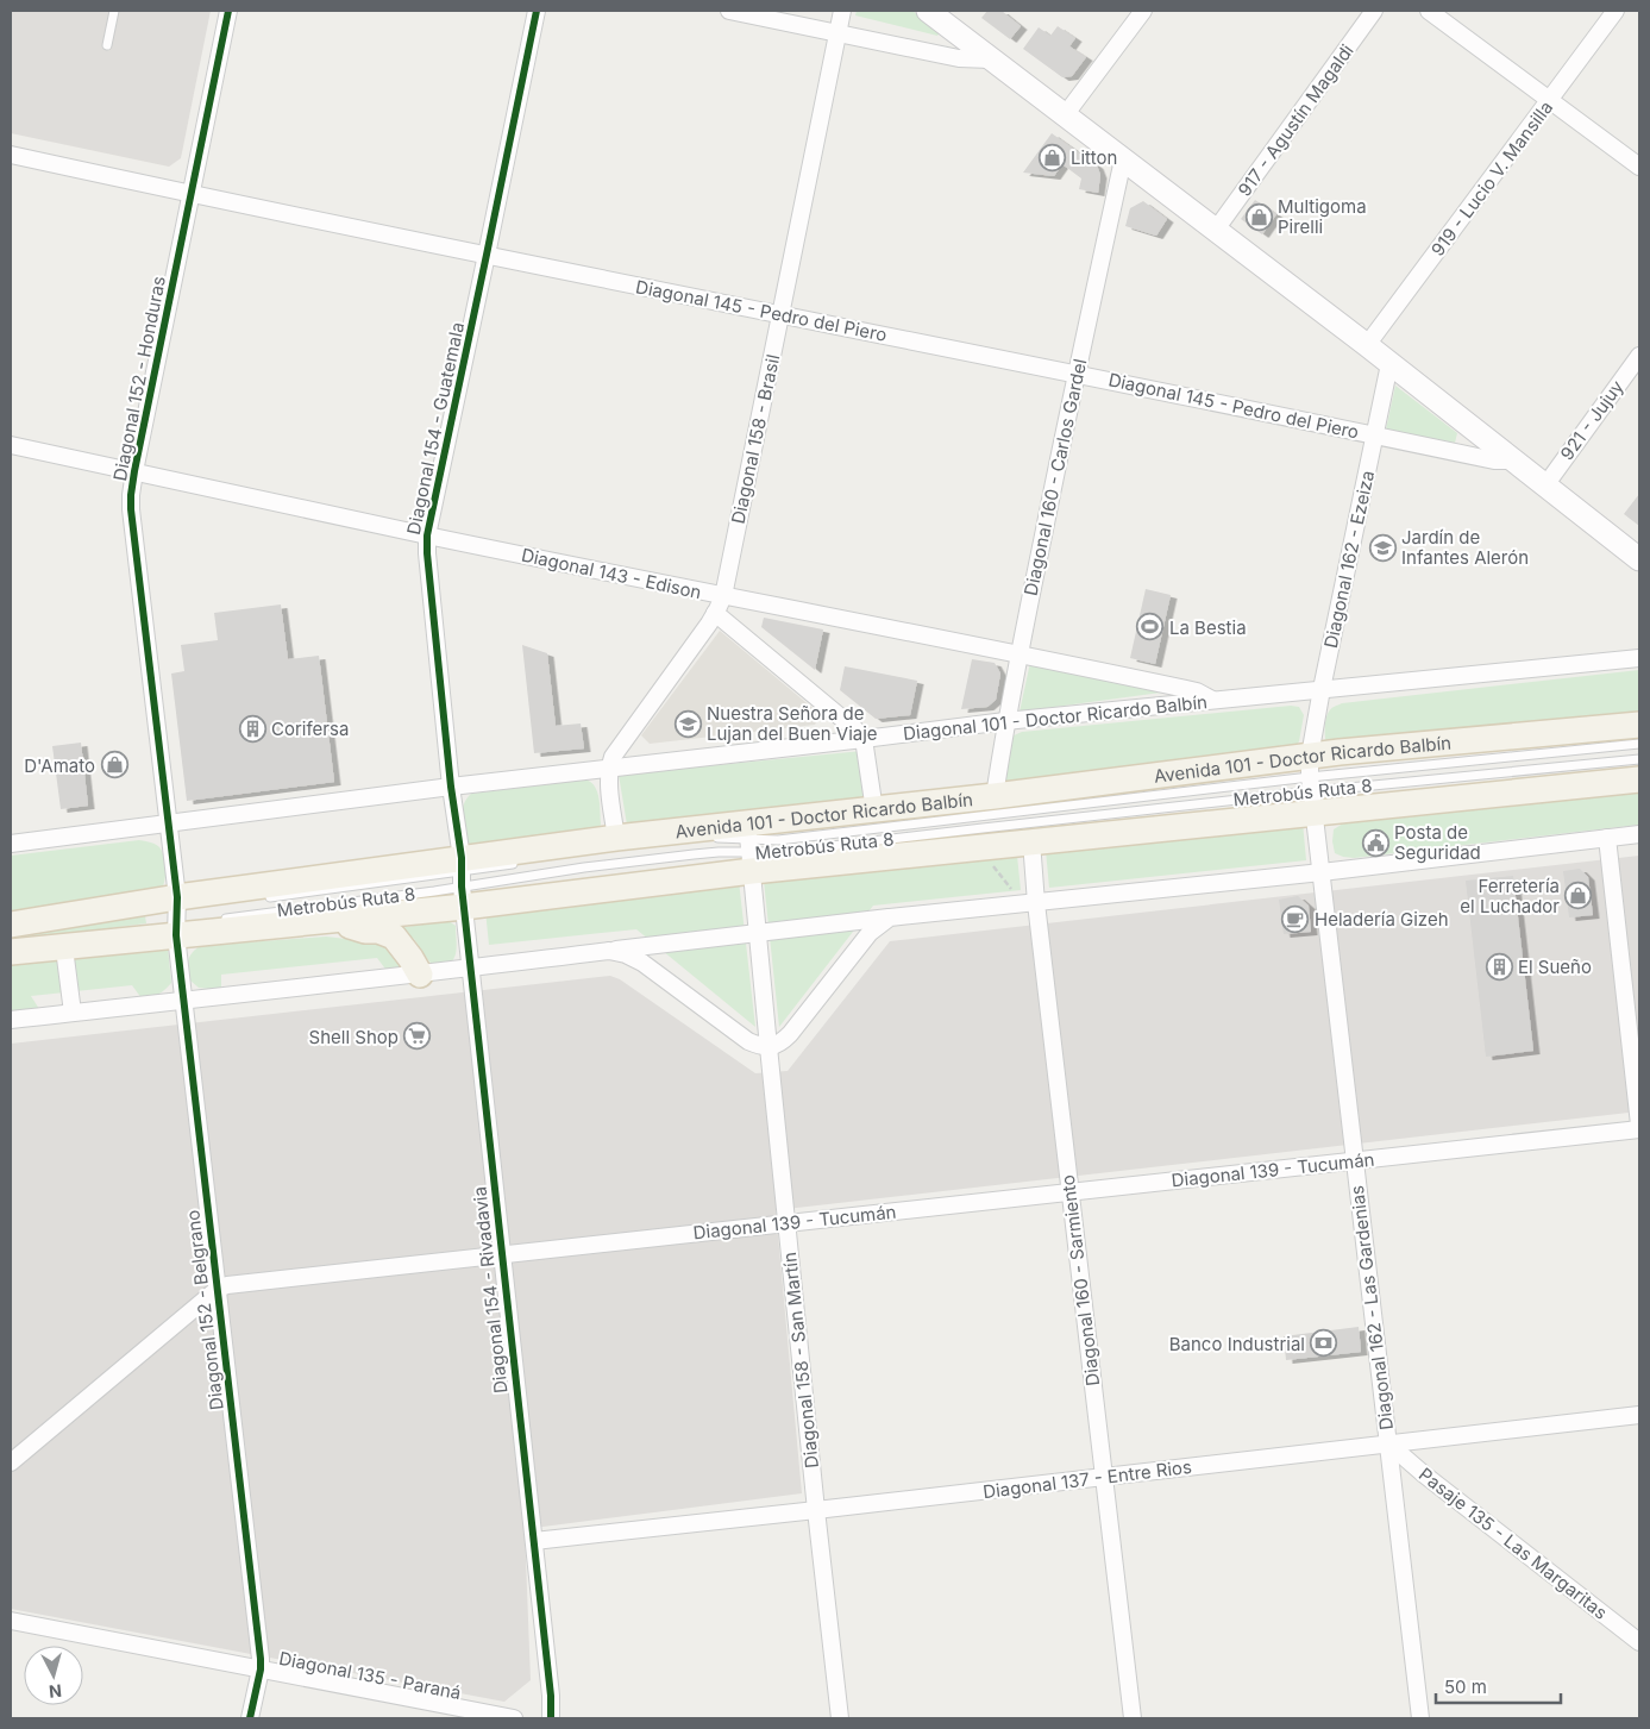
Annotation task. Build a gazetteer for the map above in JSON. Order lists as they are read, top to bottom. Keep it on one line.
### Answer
{"streets":{"main road":["Avenida 101 - Doctor Ricardo Balbín"],"street":["917 - Agustín Magaldi","919 - Lucio V. Mansilla","Diagonal 145 - Pedro del Piero","Diagonal 152 - Honduras","921 - Jujuy","Diagonal 154 - Guatemala","Diagonal 158 - Brasil","Diagonal 160 - Carlos Gardel","Diagonal 162 - Ezeiza","Diagonal 143 - Edison","Diagonal 101 - Doctor Ricardo Balbín","Diagonal 139 - Tucumán","Diagonal 160 - Sarmiento","Diagonal 154 - Rivadavia","Diagonal 162 - Las Gardenias","Diagonal 152 - Belgrano","Diagonal 158 - San Martín","Diagonal 137 - Entre Rios","Pasaje 135 - Las Margaritas","Diagonal 135 - Paraná"],"lane":["Metrobús Ruta 8"]},"crossings":[["Diagonal 145 - Pedro del Piero","Diagonal 152 - Honduras"],["Diagonal 145 - Pedro del Piero","Diagonal 154 - Guatemala"],["Diagonal 145 - Pedro del Piero","Diagonal 158 - Brasil"],["Diagonal 145 - Pedro del Piero","Diagonal 160 - Carlos Gardel"],["Diagonal 145 - Pedro del Piero","Diagonal 162 - Ezeiza"],["Diagonal 152 - Honduras","Diagonal 143 - Edison"],["Diagonal 152 - Honduras","Diagonal 101 - Doctor Ricardo Balbín"],["Diagonal 152 - Honduras","Avenida 101 - Doctor Ricardo Balbín"],["Diagonal 152 - Honduras","Diagonal 152 - Belgrano"],["Diagonal 154 - Guatemala","Diagonal 143 - Edison"],["Diagonal 154 - Guatemala","Diagonal 101 - Doctor Ricardo Balbín"],["Diagonal 154 - Guatemala","Avenida 101 - Doctor Ricardo Balbín"],["Diagonal 154 - Guatemala","Metrobús Ruta 8"],["Diagonal 154 - Guatemala","Diagonal 154 - Rivadavia"],["Diagonal 158 - Brasil","Diagonal 143 - Edison"],["Diagonal 158 - Brasil","Diagonal 101 - Doctor Ricardo Balbín"],["Diagonal 160 - Carlos Gardel","Diagonal 143 - Edison"],["Diagonal 160 - Carlos Gardel","Diagonal 101 - Doctor Ricardo Balbín"],["Diagonal 160 - Carlos Gardel","Avenida 101 - Doctor Ricardo Balbín"],["Diagonal 162 - Ezeiza","Diagonal 101 - Doctor Ricardo Balbín"],["Diagonal 162 - Ezeiza","Avenida 101 - Doctor Ricardo Balbín"],["Diagonal 162 - Ezeiza","Metrobús Ruta 8"],["Diagonal 162 - Ezeiza","Diagonal 162 - Las Gardenias"],["Diagonal 143 - Edison","Diagonal 101 - Doctor Ricardo Balbín"],["Avenida 101 - Doctor Ricardo Balbín","Metrobús Ruta 8"],["Avenida 101 - Doctor Ricardo Balbín","Diagonal 160 - Sarmiento"],["Avenida 101 - Doctor Ricardo Balbín","Diagonal 154 - Rivadavia"],["Avenida 101 - Doctor Ricardo Balbín","Diagonal 162 - Las Gardenias"],["Avenida 101 - Doctor Ricardo Balbín","Diagonal 152 - Belgrano"],["Avenida 101 - Doctor Ricardo Balbín","Diagonal 158 - San Martín"],["Metrobús Ruta 8","Diagonal 154 - Rivadavia"],["Metrobús Ruta 8","Diagonal 162 - Las Gardenias"],["Metrobús Ruta 8","Diagonal 158 - San Martín"],["Diagonal 139 - Tucumán","Diagonal 160 - Sarmiento"],["Diagonal 139 - Tucumán","Diagonal 154 - Rivadavia"],["Diagonal 139 - Tucumán","Diagonal 162 - Las Gardenias"],["Diagonal 139 - Tucumán","Diagonal 152 - Belgrano"],["Diagonal 139 - Tucumán","Diagonal 158 - San Martín"],["Diagonal 160 - Sarmiento","Diagonal 137 - Entre Rios"],["Diagonal 154 - Rivadavia","Diagonal 137 - Entre Rios"],["Diagonal 162 - Las Gardenias","Diagonal 137 - Entre Rios"],["Diagonal 162 - Las Gardenias","Pasaje 135 - Las Margaritas"],["Diagonal 152 - Belgrano","Diagonal 135 - Paraná"],["Diagonal 158 - San Martín","Diagonal 137 - Entre Rios"],["Diagonal 137 - Entre Rios","Pasaje 135 - Las Margaritas"]],"places":{"shop":["Litton","Multigoma Pirelli","D'Amato","Ferretería el Luchador"],"school or university":["Jardín de Infantes Alerón","Nuestra Señora de Lujan del Buen Viaje"],"sports":["La Bestia"],"building":["Corifersa","El Sueño"],"public building":["Posta de Seguridad"],"cafe":["Heladería Gizeh"],"supermarket":["Shell Shop"],"bank":["Banco Industrial"]},"scale_bar":"50 m","north":"bottom"}
